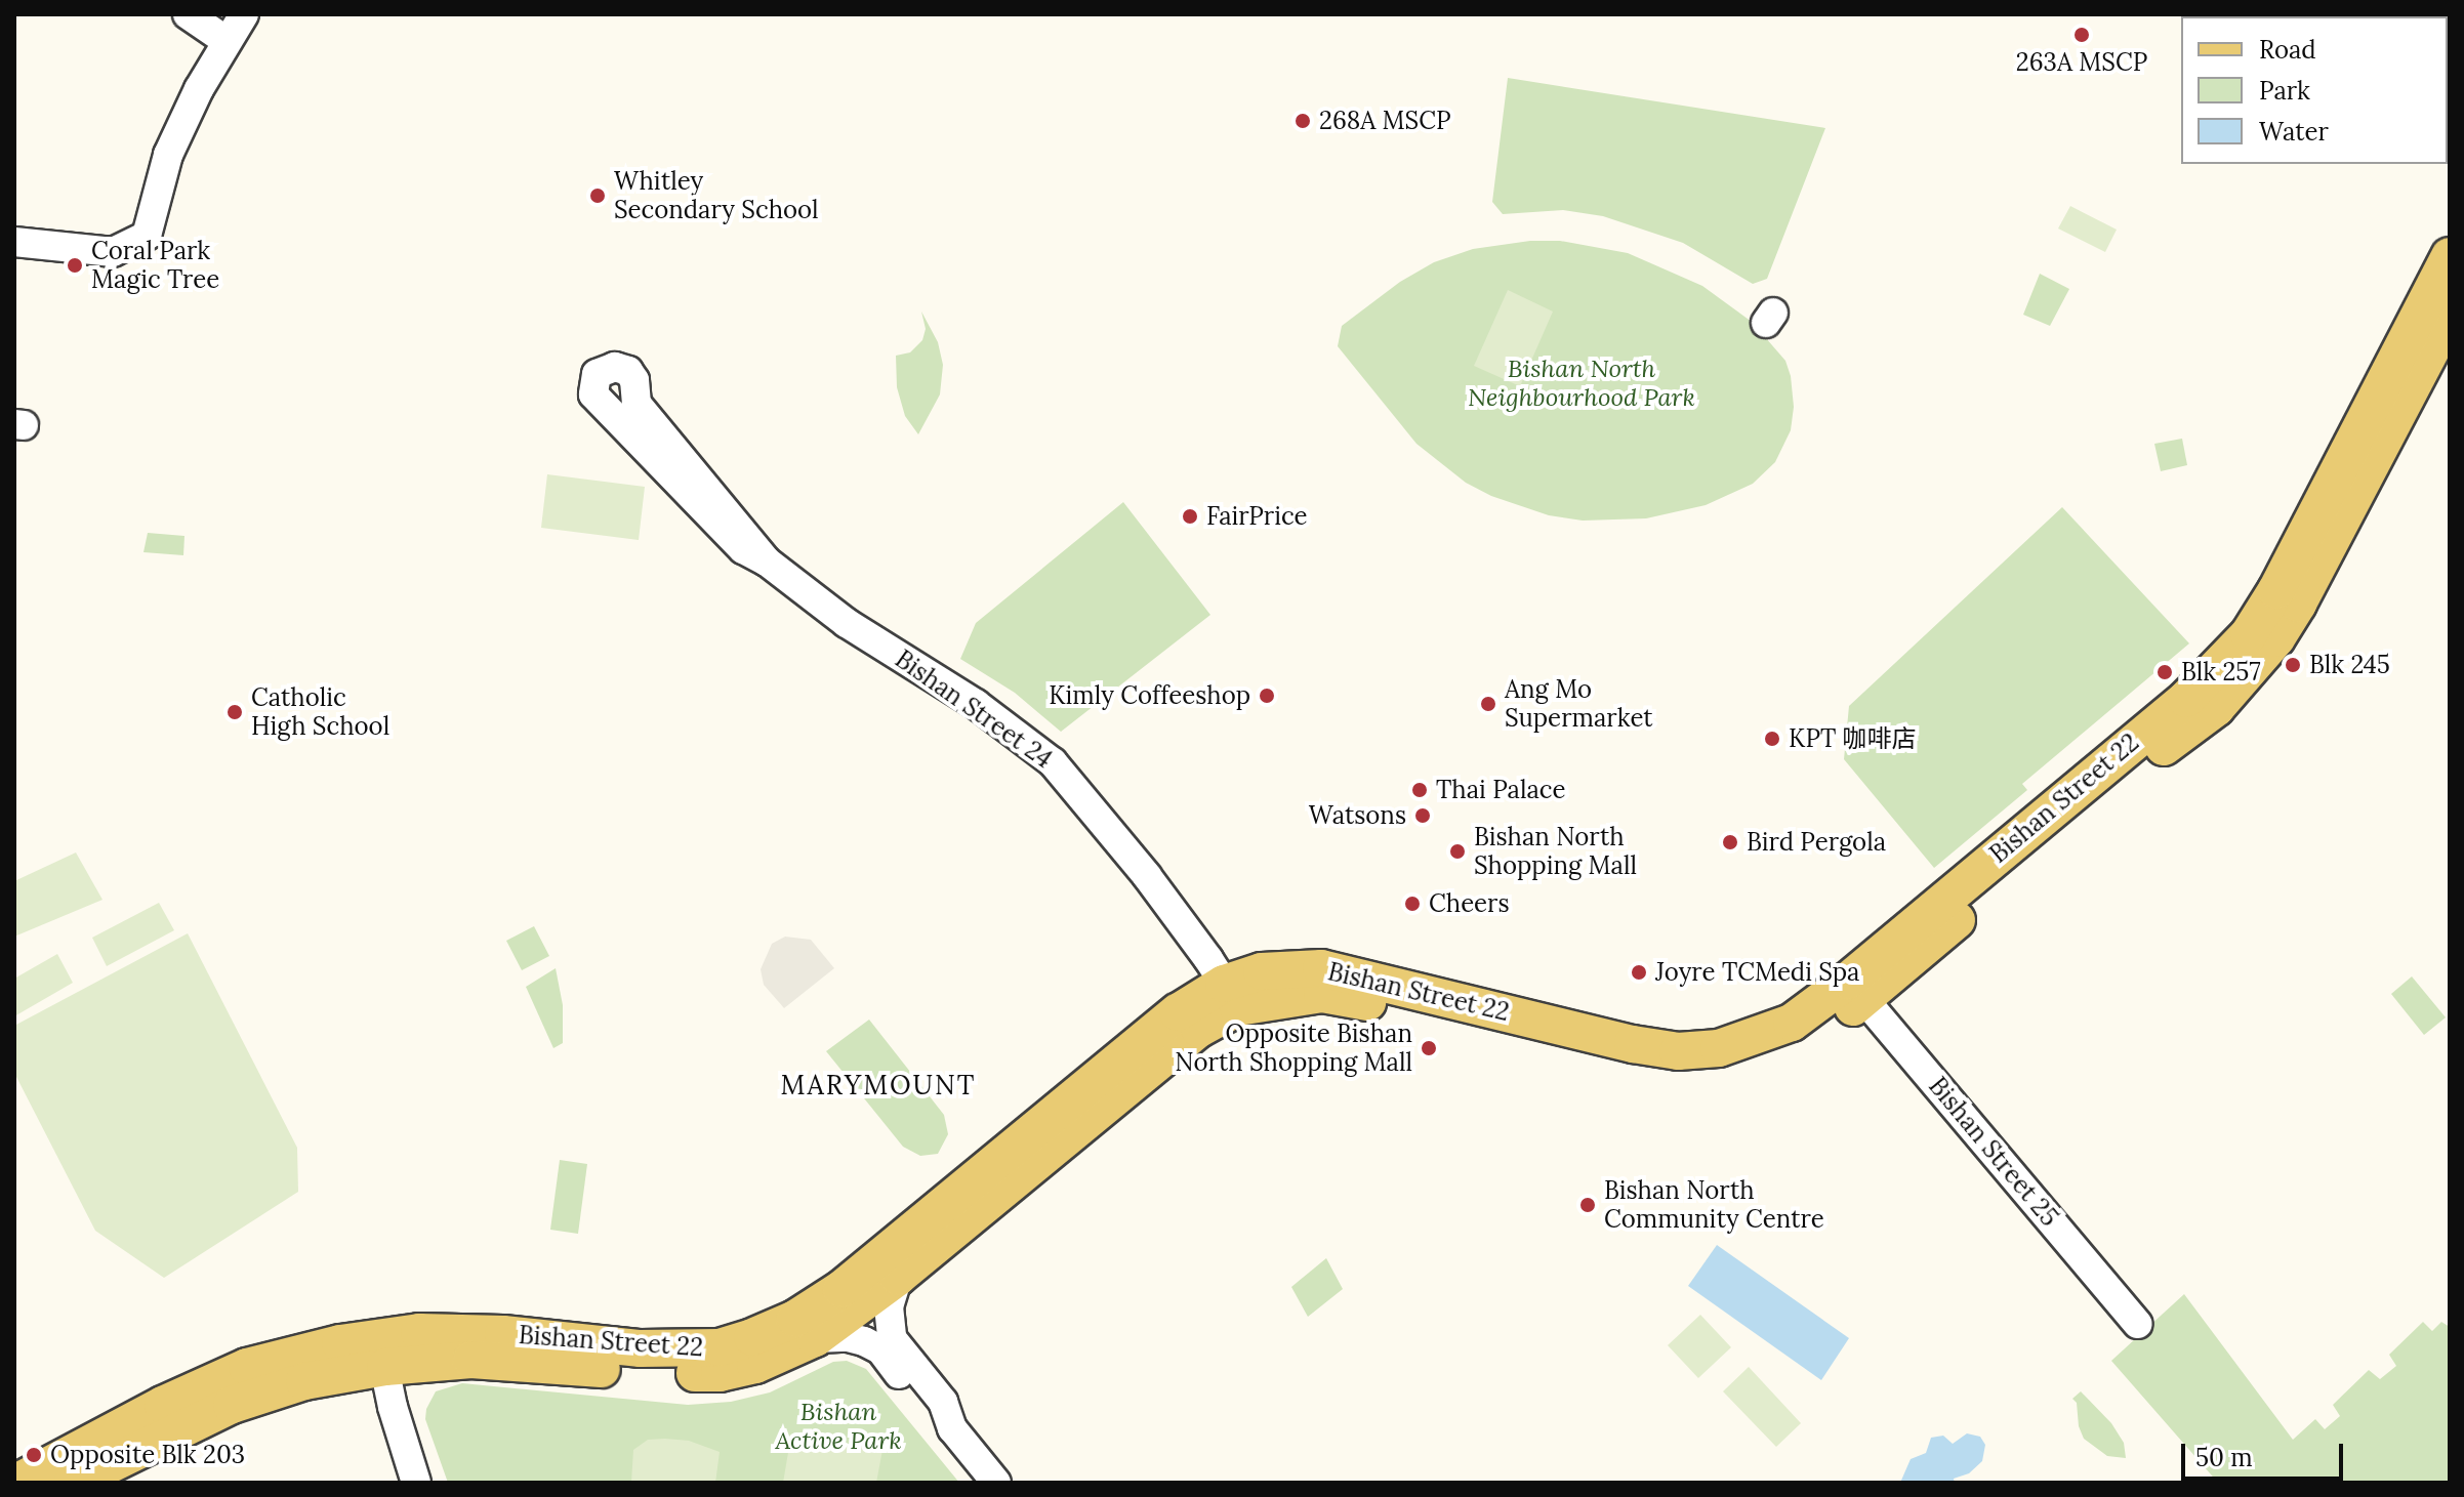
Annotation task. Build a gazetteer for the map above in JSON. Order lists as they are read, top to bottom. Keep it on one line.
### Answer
{"streets":{"main road":["Bishan Street 22"],"street":["Bishan Street 24","Bishan Street 25"]},"crossings":[["Bishan Street 24","Bishan Street 22"],["Bishan Street 22","Bishan Street 25"]],"districts":["MARYMOUNT"],"parks":["Bishan North Neighbourhood Park","Bishan Active Park"],"places":["263A MSCP","268A MSCP","Whitley Secondary School","Coral Park Magic Tree","FairPrice","Blk 245","Blk 257","Kimly Coffeeshop","Ang Mo Supermarket","Catholic High School","KPT 咖啡店","Thai Palace","Watsons","Bird Pergola","Bishan North Shopping Mall","Cheers","Joyre TCMedi Spa","Opposite Bishan North Shopping Mall","Bishan North Community Centre","Opposite Blk 203"],"legend":["Road","Park","Water"],"scale_bar":"50 m"}
